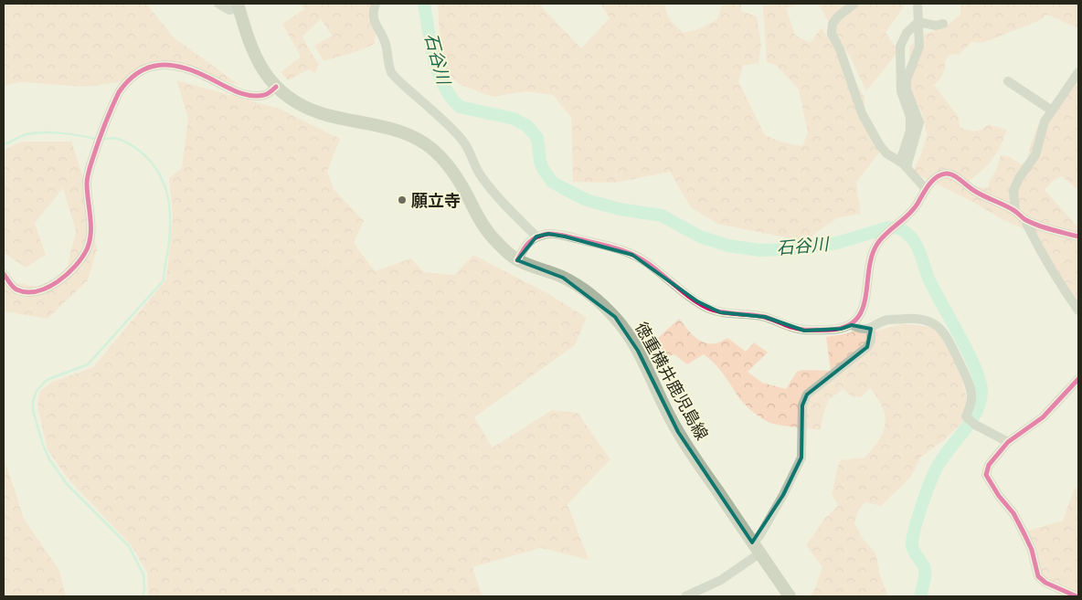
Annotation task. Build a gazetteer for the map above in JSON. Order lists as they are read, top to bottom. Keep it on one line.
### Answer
{"streets":{"main road":["徳重横井鹿児島線"]},"water":["石谷川"],"places":["願立寺"]}
